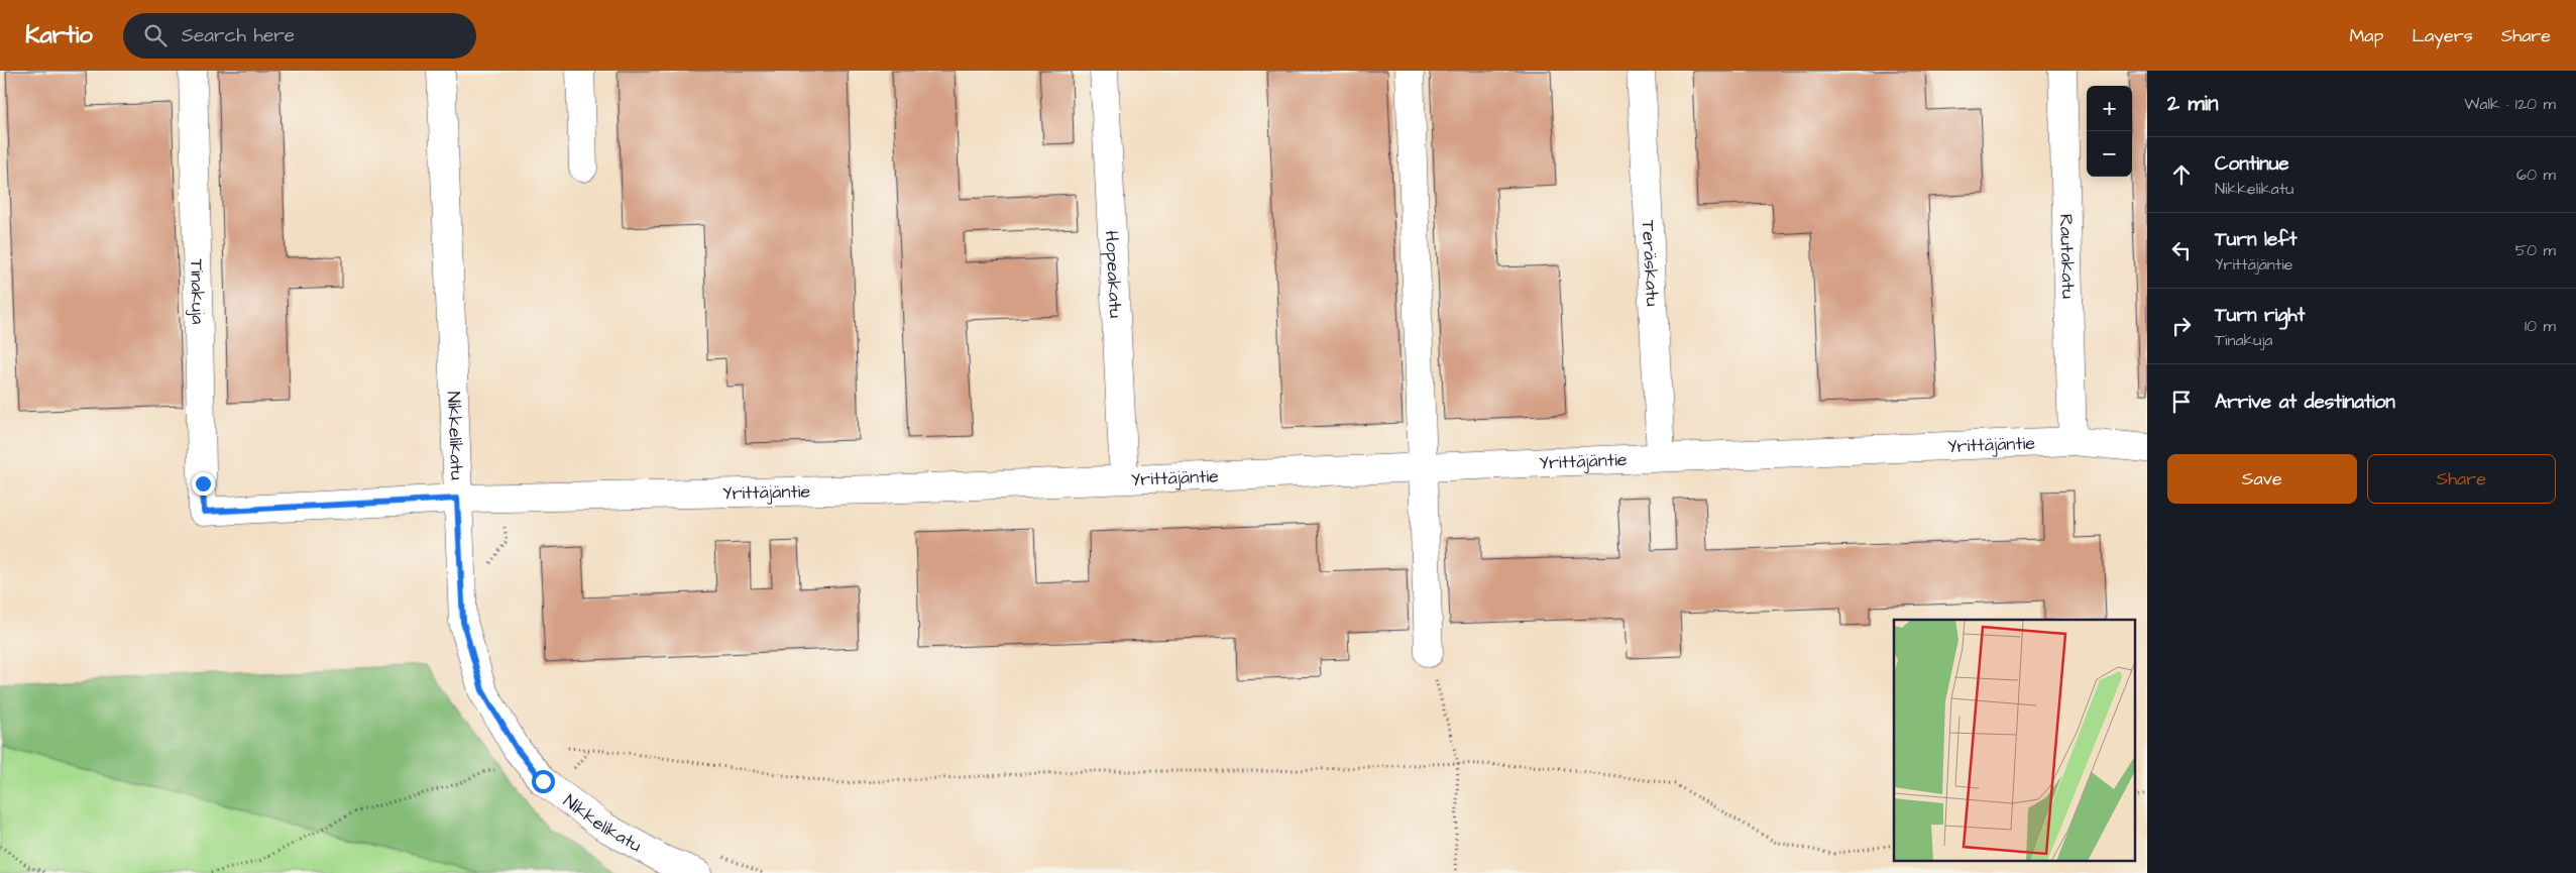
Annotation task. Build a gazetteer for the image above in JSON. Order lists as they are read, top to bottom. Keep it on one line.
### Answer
{"streets":{"street":["Rautakatu","Teräskatu","Hopeakatu","Tinakuja","Nikkelikatu","Yrittäjäntie"]},"crossings":[["Rautakatu","Yrittäjäntie"],["Teräskatu","Yrittäjäntie"],["Hopeakatu","Yrittäjäntie"],["Tinakuja","Yrittäjäntie"],["Nikkelikatu","Yrittäjäntie"]],"page":{"header":"Kartio","search":"Search here","nav":["Map","Layers","Share"],"heading":["2 min","Walk · 120 m"],"map_buttons":["+","−"],"list":[["Continue","Nikkelikatu","60 m"],["Turn left","Yrittäjäntie","50 m"],["Turn right","Tinakuja","10 m"],"Arrive at destination"],"buttons":["Save","Share"]}}
